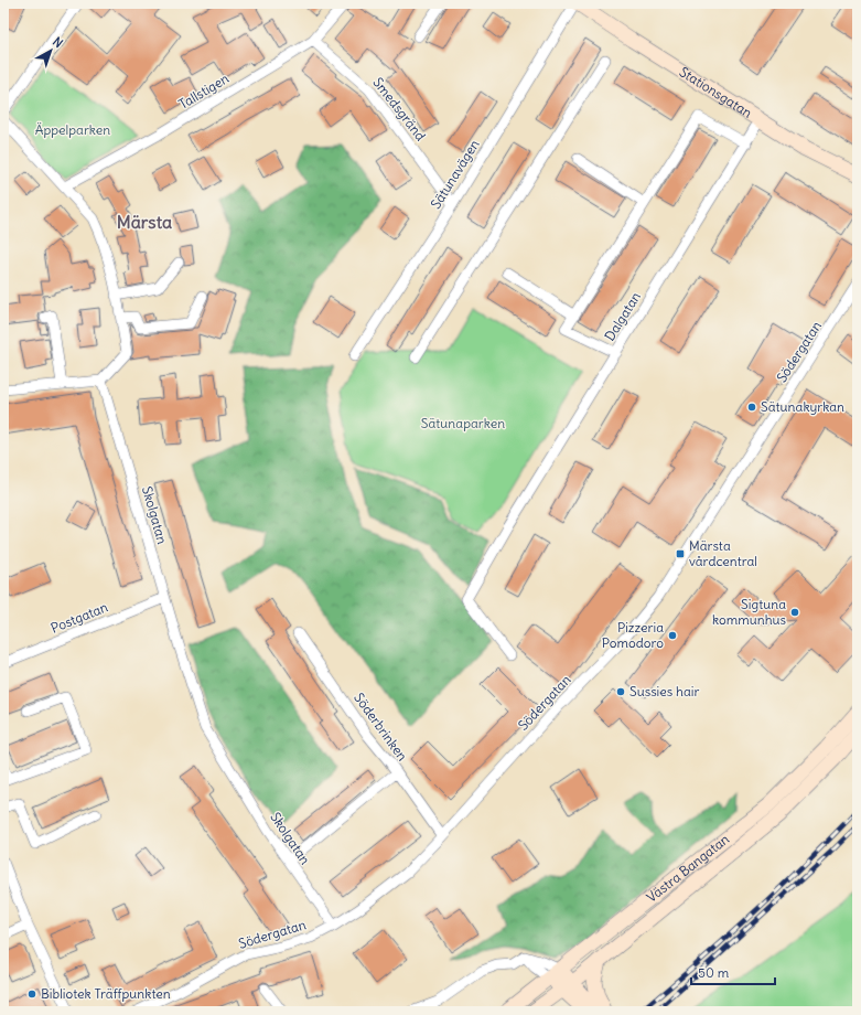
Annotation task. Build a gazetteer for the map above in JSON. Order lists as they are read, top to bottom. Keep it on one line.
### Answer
{"streets":{"street":["Tallstigen","Stationsgatan","Smedsgränd","Sätunavägen","Dalgatan","Södergatan","Skolgatan","Postgatan","Söderbrinken","Västra Bangatan"]},"crossings":[["Tallstigen","Smedsgränd"],["Stationsgatan","Sätunavägen"],["Stationsgatan","Dalgatan"],["Smedsgränd","Sätunavägen"],["Södergatan","Skolgatan"],["Södergatan","Söderbrinken"],["Skolgatan","Postgatan"]],"districts":["Märsta"],"parks":["Äppelparken","Sätunaparken"],"places":{"other":["Sätunakyrkan","Sigtuna kommunhus","Pizzeria Pomodoro","Sussies hair","Bibliotek Träffpunkten"],"transit":["Märsta vårdcentral"]},"scale_bar":"50 m","north":"top right"}
